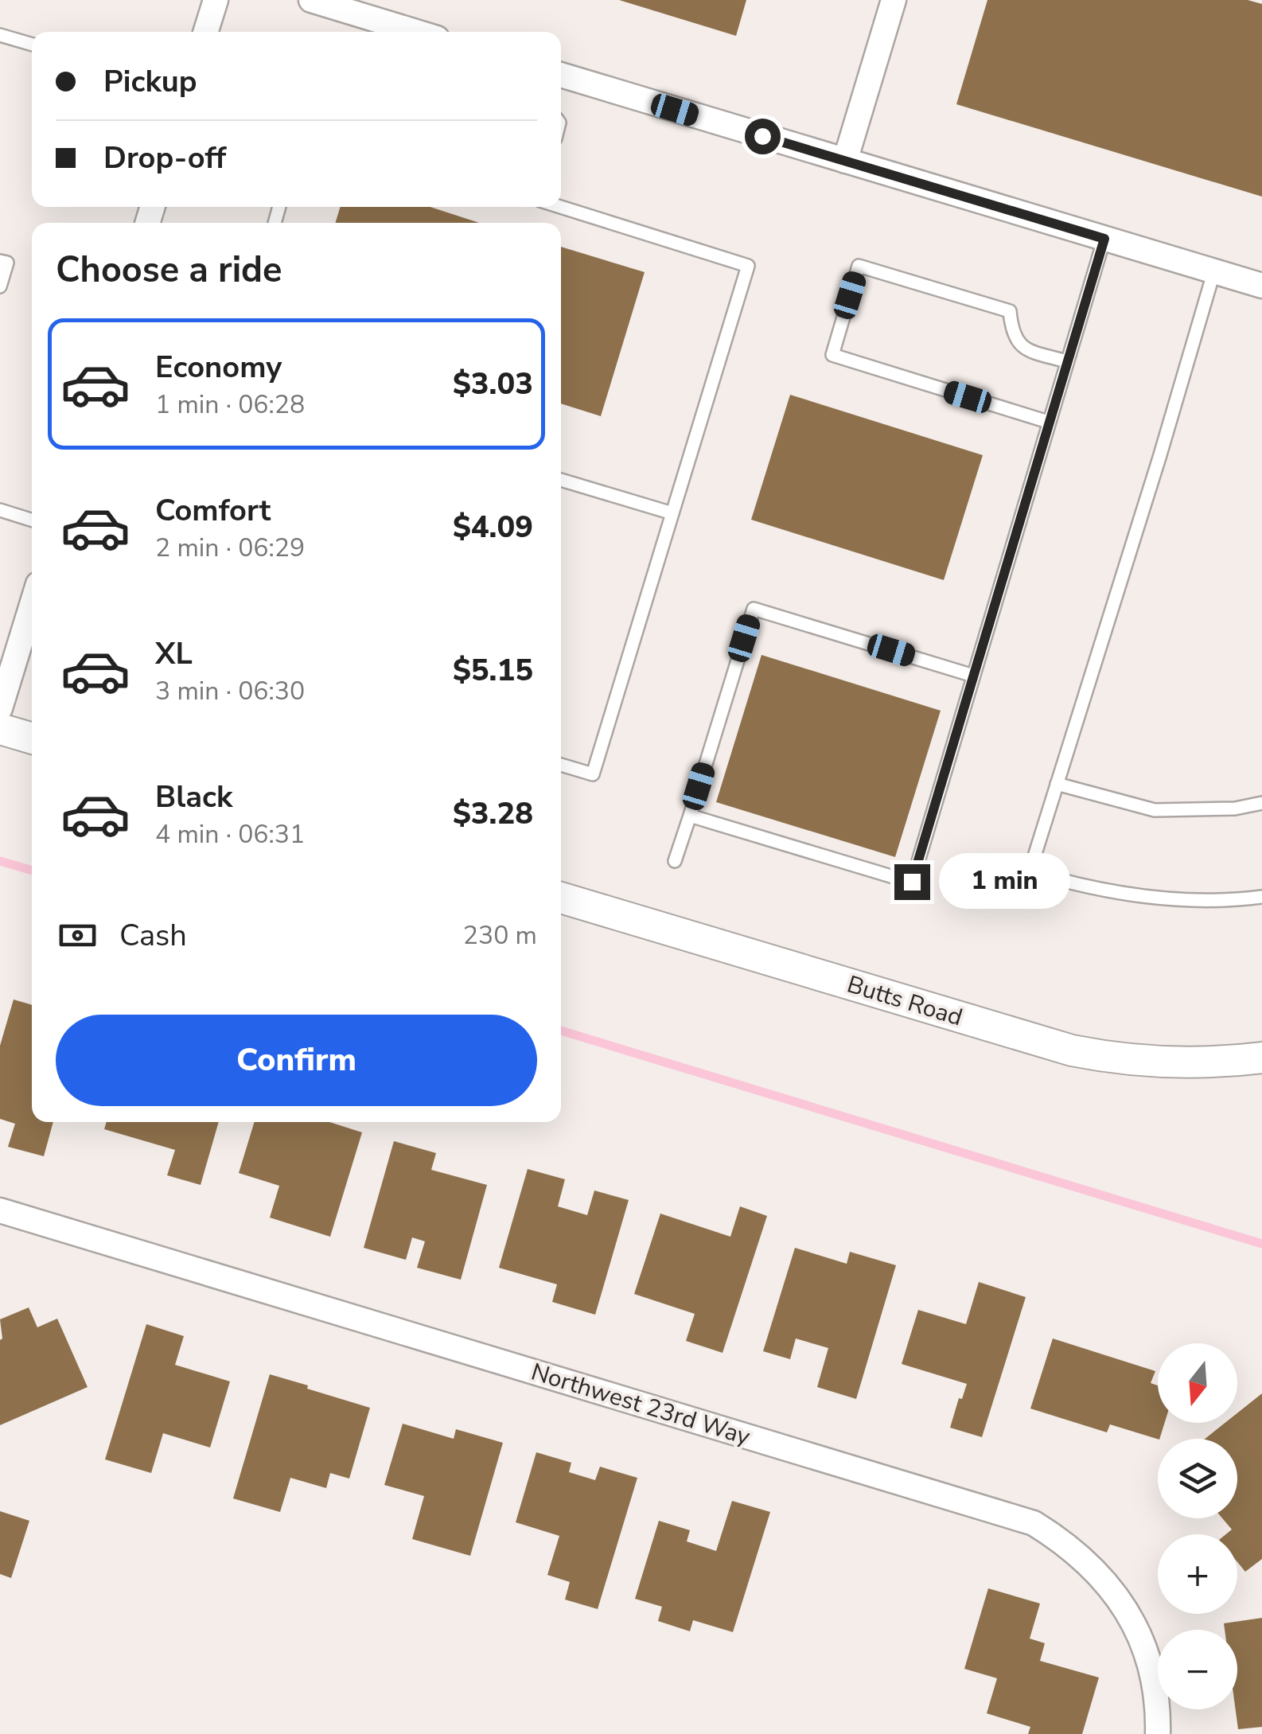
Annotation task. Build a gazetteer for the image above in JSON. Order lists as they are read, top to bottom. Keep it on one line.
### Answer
{"streets":{"street":["Butts Road","Northwest 23rd Way"]},"north":"bottom","page":{"banner":["Pickup","Drop-off"],"heading":"Choose a ride","list":[{"name":"Economy","note":"1 min · 06:28","value":"$3.03"},{"name":"Comfort","note":"2 min · 06:29","value":"$4.09"},{"name":"XL","note":"3 min · 06:30","value":"$5.15"},{"name":"Black","note":"4 min · 06:31","value":"$3.28"}],"bubble":"1 min","pay":["Cash","230 m"],"buttons":"Confirm","map_buttons":["+","−"]}}
